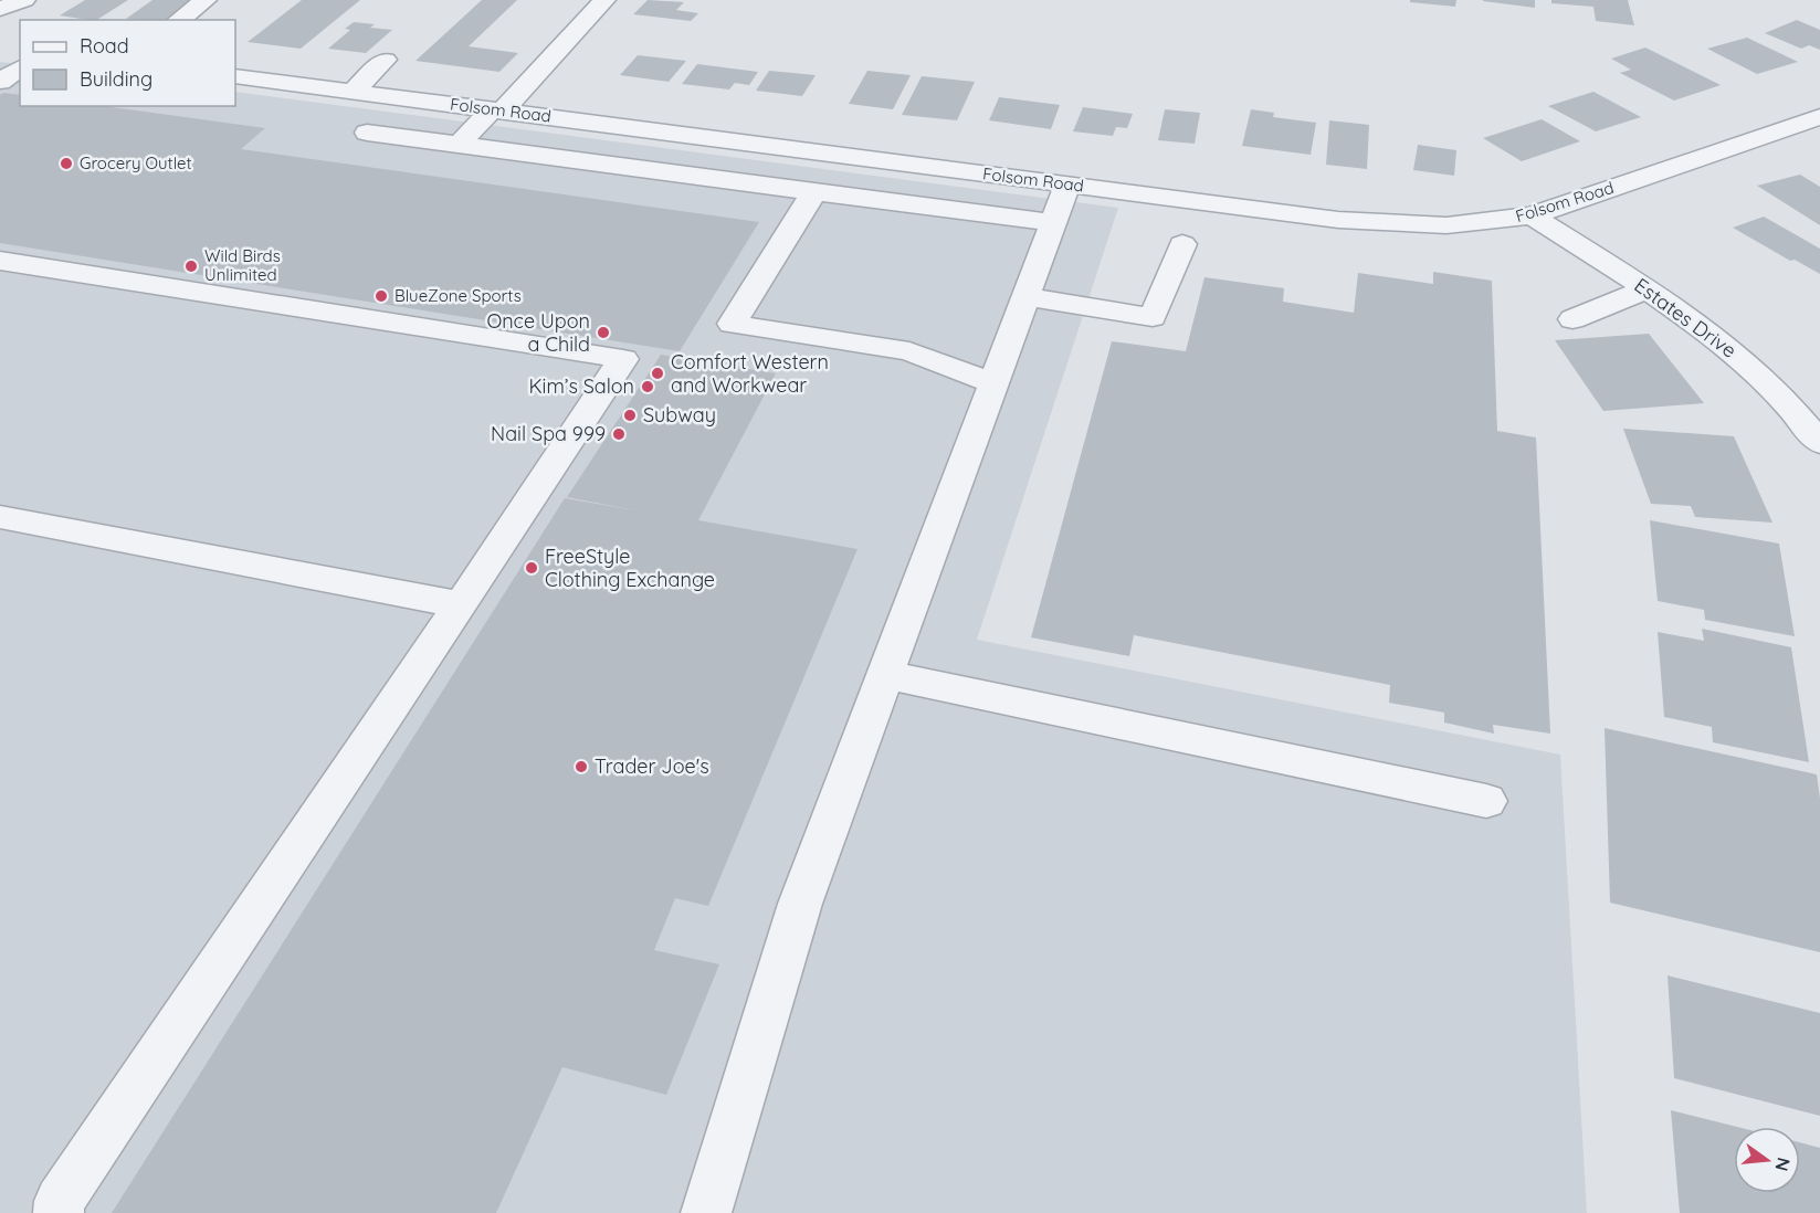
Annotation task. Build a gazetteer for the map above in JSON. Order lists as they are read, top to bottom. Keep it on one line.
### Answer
{"streets":{"street":["Folsom Road","Estates Drive"]},"crossings":[["Folsom Road","Estates Drive"]],"places":["Grocery Outlet","Wild Birds Unlimited","BlueZone Sports","Once Upon a Child","Comfort Western and Workwear","Kim’s Salon","Subway","Nail Spa 999","FreeStyle Clothing Exchange","Trader Joe's"],"legend":["Road","Building"],"north":"right"}
